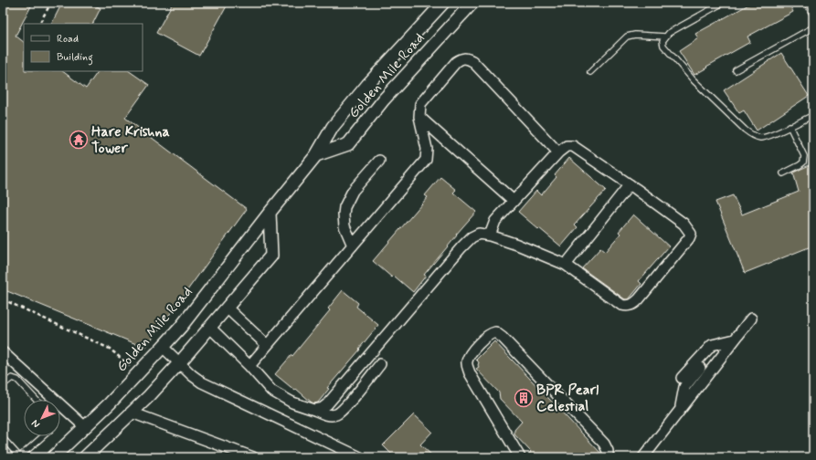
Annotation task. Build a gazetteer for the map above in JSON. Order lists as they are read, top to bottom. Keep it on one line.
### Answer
{"streets":{"street":["Golden Mile Road"]},"places":{"temple":["Hare Krishna Tower"],"building":["BPR Pearl Celestial"]},"legend":["Road","Building"],"north":"bottom left"}
